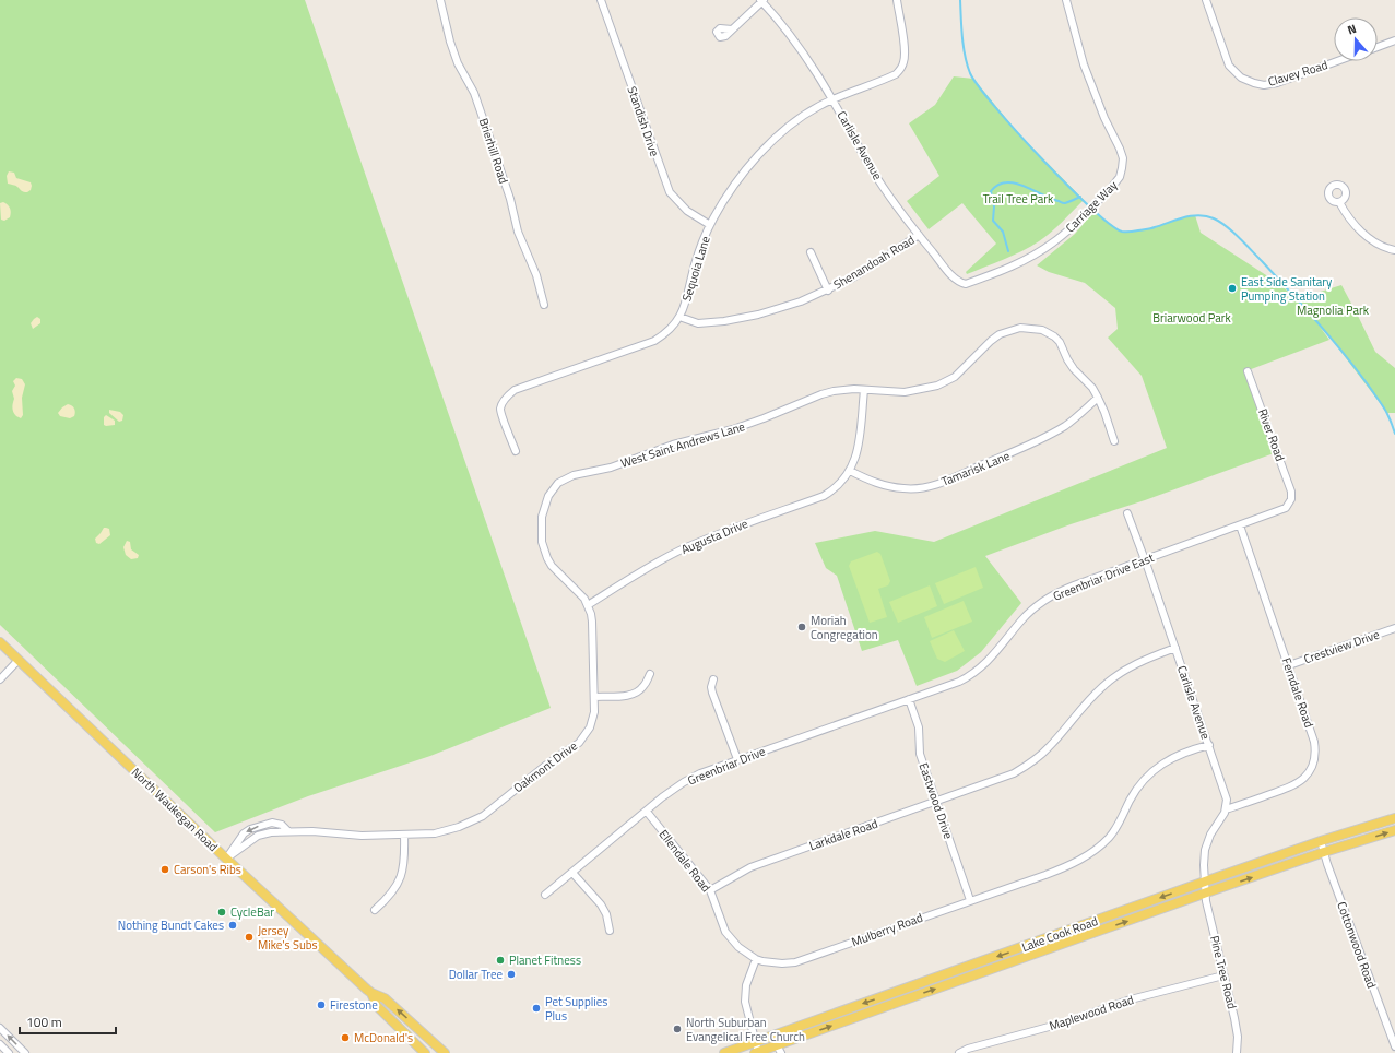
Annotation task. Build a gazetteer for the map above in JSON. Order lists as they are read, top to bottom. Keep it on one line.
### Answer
{"streets":{"main road":["North Waukegan Road","Lake Cook Road"],"street":["Clavey Road","Standish Drive","Carlisle Avenue","Brierhill Road","Carriage Way","Shenandoah Road","Sequoia Lane","River Road","West Saint Andrews Lane","Tamarisk Lane","Augusta Drive","Greenbriar Drive East","Crestview Drive","Ferndale Road","Greenbriar Drive","Oakmont Drive","Eastwood Drive","Larkdale Road","Ellendale Road","Mulberry Road","Cottonwood Road","Pine Tree Road","Maplewood Road"]},"crossings":[["Standish Drive","Sequoia Lane"],["Carlisle Avenue","Carriage Way"],["Carlisle Avenue","Shenandoah Road"],["Carlisle Avenue","Sequoia Lane"],["Carlisle Avenue","Greenbriar Drive East"],["Carlisle Avenue","Ferndale Road"],["Carlisle Avenue","Larkdale Road"],["Carlisle Avenue","Mulberry Road"],["Shenandoah Road","Sequoia Lane"],["River Road","Greenbriar Drive East"],["West Saint Andrews Lane","Tamarisk Lane"],["West Saint Andrews Lane","Oakmont Drive"],["Tamarisk Lane","Augusta Drive"],["Augusta Drive","Oakmont Drive"],["Greenbriar Drive East","Ferndale Road"],["Greenbriar Drive East","Greenbriar Drive"],["Crestview Drive","Ferndale Road"],["Greenbriar Drive","Eastwood Drive"],["Greenbriar Drive","Ellendale Road"],["Oakmont Drive","North Waukegan Road"],["Eastwood Drive","Larkdale Road"],["Eastwood Drive","Mulberry Road"],["Larkdale Road","Ellendale Road"],["Ellendale Road","Mulberry Road"],["Lake Cook Road","Cottonwood Road"],["Lake Cook Road","Pine Tree Road"],["Pine Tree Road","Maplewood Road"]],"parks":["Trail Tree Park","Magnolia Park","Briarwood Park"],"places":["East Side Sanitary Pumping Station","Moriah Congregation","Carson's Ribs","CycleBar","Nothing Bundt Cakes","Jersey Mike's Subs","Planet Fitness","Dollar Tree","Firestone","Pet Supplies Plus","North Suburban Evangelical Free Church","McDonald's"],"scale_bar":"100 m","north":"top"}
